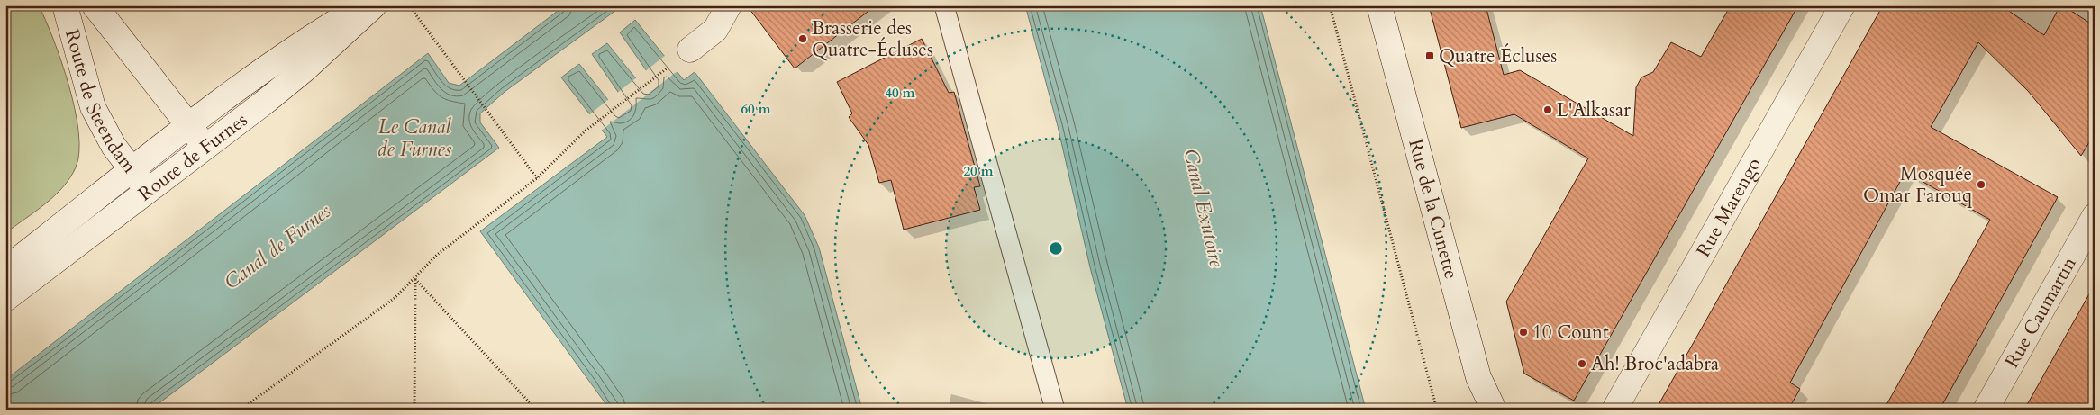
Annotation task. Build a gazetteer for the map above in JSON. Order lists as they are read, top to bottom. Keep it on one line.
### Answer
{"streets":{"main road":["Route de Steendam","Route de Furnes","Rue Marengo","Rue de la Cunette","Rue Caumartin"]},"crossings":[["Route de Steendam","Route de Furnes"]],"water":["Le Canal de Furnes","Canal Exutoire","Canal de Furnes"],"places":{"other":["Brasserie des Quatre-Écluses","L'Alkasar","Mosquée Omar Farouq","10 Count","Ah! Broc'adabra"],"transit":["Quatre Écluses"]},"rings":["40 m","60 m","20 m"]}
